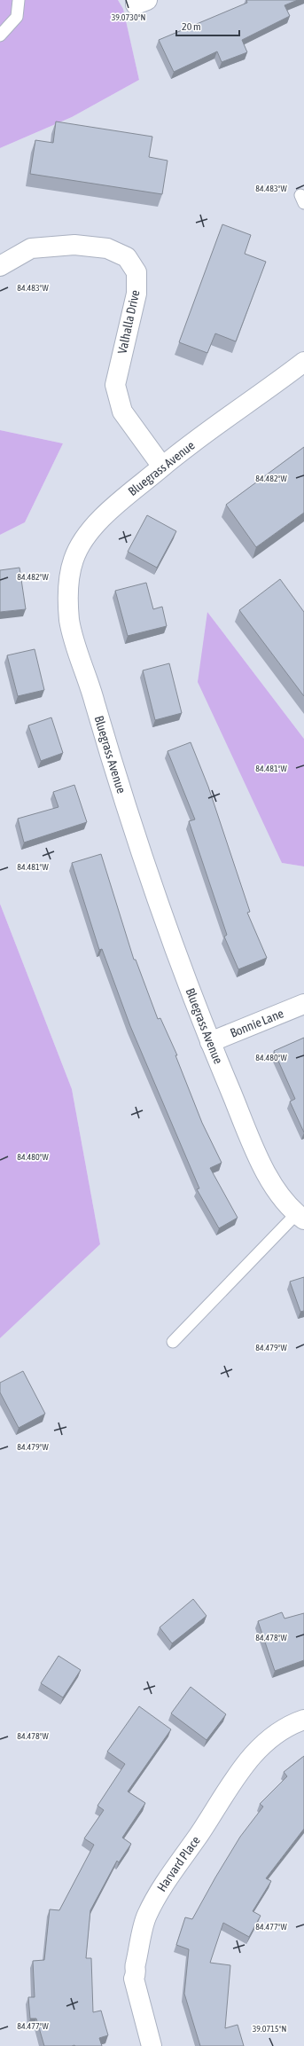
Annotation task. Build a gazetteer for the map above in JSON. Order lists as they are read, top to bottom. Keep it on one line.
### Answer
{"streets":{"street":["Valhalla Drive","Bluegrass Avenue","Bonnie Lane","Harvard Place"]},"crossings":[["Valhalla Drive","Bluegrass Avenue"],["Bluegrass Avenue","Bonnie Lane"]],"scale_bar":"20 m","coordinates":["39.0730°N","84.483°W","84.482°W","84.481°W","84.480°W","84.479°W","84.478°W","84.477°W","39.0715°N"]}
